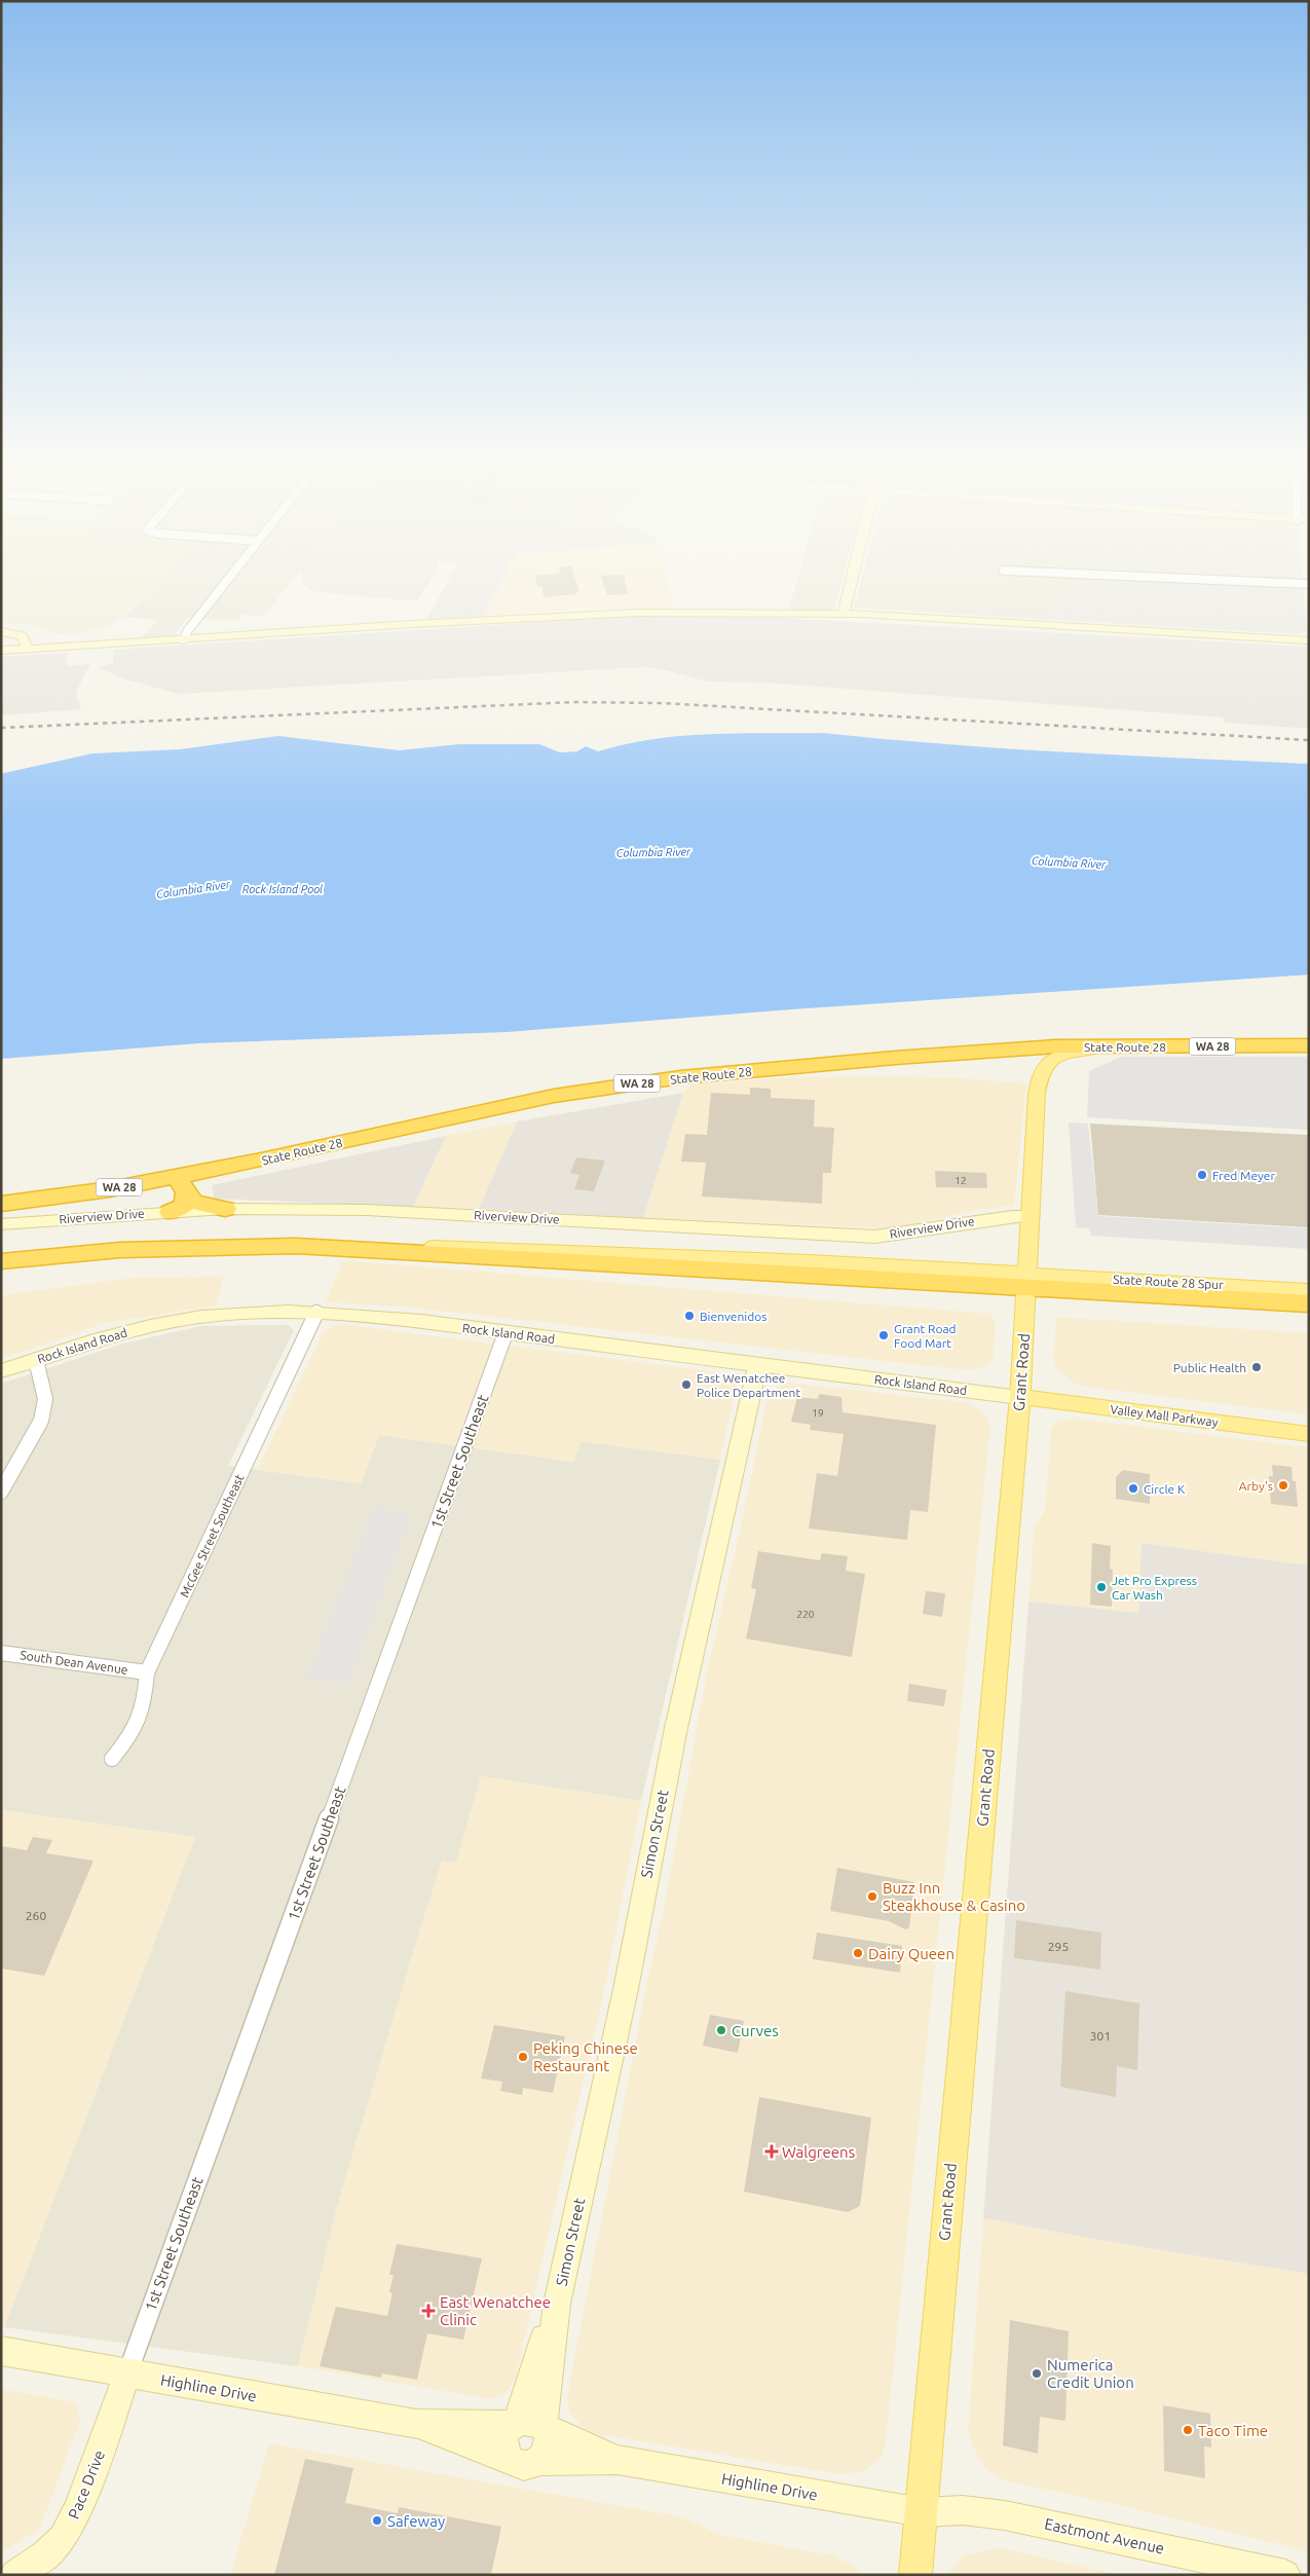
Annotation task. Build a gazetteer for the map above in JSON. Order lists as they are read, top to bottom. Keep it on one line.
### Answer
{"streets":{"highway":["State Route 28","WA 28"],"main road":["Riverview Drive","State Route 28 Spur","Rock Island Road","Grant Road","Valley Mall Parkway","Simon Street","Highline Drive","Pace Drive","Eastmont Avenue"],"street":["1st Street Southeast","McGee Street Southeast","South Dean Avenue"]},"crossings":[["State Route 28","Grant Road"],["Riverview Drive","Grant Road"],["State Route 28 Spur","Grant Road"],["Rock Island Road","Grant Road"],["Rock Island Road","Valley Mall Parkway"],["Rock Island Road","1st Street Southeast"],["Rock Island Road","McGee Street Southeast"],["Rock Island Road","Simon Street"],["Grant Road","Valley Mall Parkway"],["Grant Road","Highline Drive"],["Grant Road","Eastmont Avenue"],["1st Street Southeast","Highline Drive"],["1st Street Southeast","Pace Drive"],["McGee Street Southeast","South Dean Avenue"],["Simon Street","Highline Drive"],["Highline Drive","Pace Drive"],["Highline Drive","Eastmont Avenue"]],"water":["Columbia River","Rock Island Pool"],"places":{"other":["Fred Meyer","Bienvenidos","Grant Road Food Mart","Public Health","East Wenatchee Police Department","Arby's","Circle K","Jet Pro Express Car Wash","Buzz Inn Steakhouse & Casino","Dairy Queen","Curves","Peking Chinese Restaurant","Numerica Credit Union","Taco Time","Safeway"],"health":["Walgreens","East Wenatchee Clinic"]},"house_numbers":["12","19","220","260","295","301"]}
